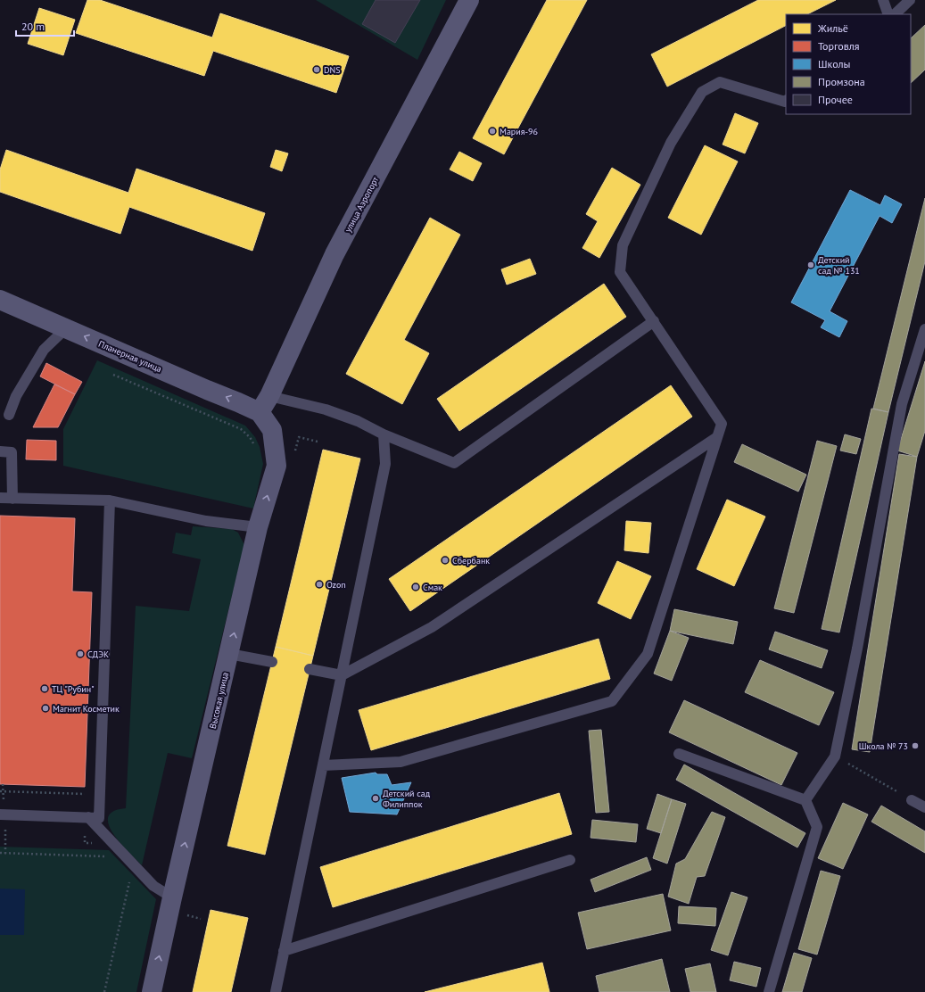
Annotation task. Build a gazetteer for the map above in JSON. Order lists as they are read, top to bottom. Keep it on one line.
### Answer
{"streets":{"main road":["улица Аэропорт","Планерная улица","Высокая улица"]},"crossings":[["улица Аэропорт","Планерная улица"],["улица Аэропорт","Высокая улица"],["Планерная улица","Высокая улица"]],"one_way":["Планерная улица","Высокая улица"],"places":["DNS","Мария-96","Детский сад № 131","Сбербанк","Ozon","Смак","СДЭК","ТЦ \"Рубин\"","Магнит Косметик","Школа № 73","Детский сад Филиппок"],"legend":["Жильё","Торговля","Школы","Промзона","Прочее"],"scale_bar":"20 m"}
